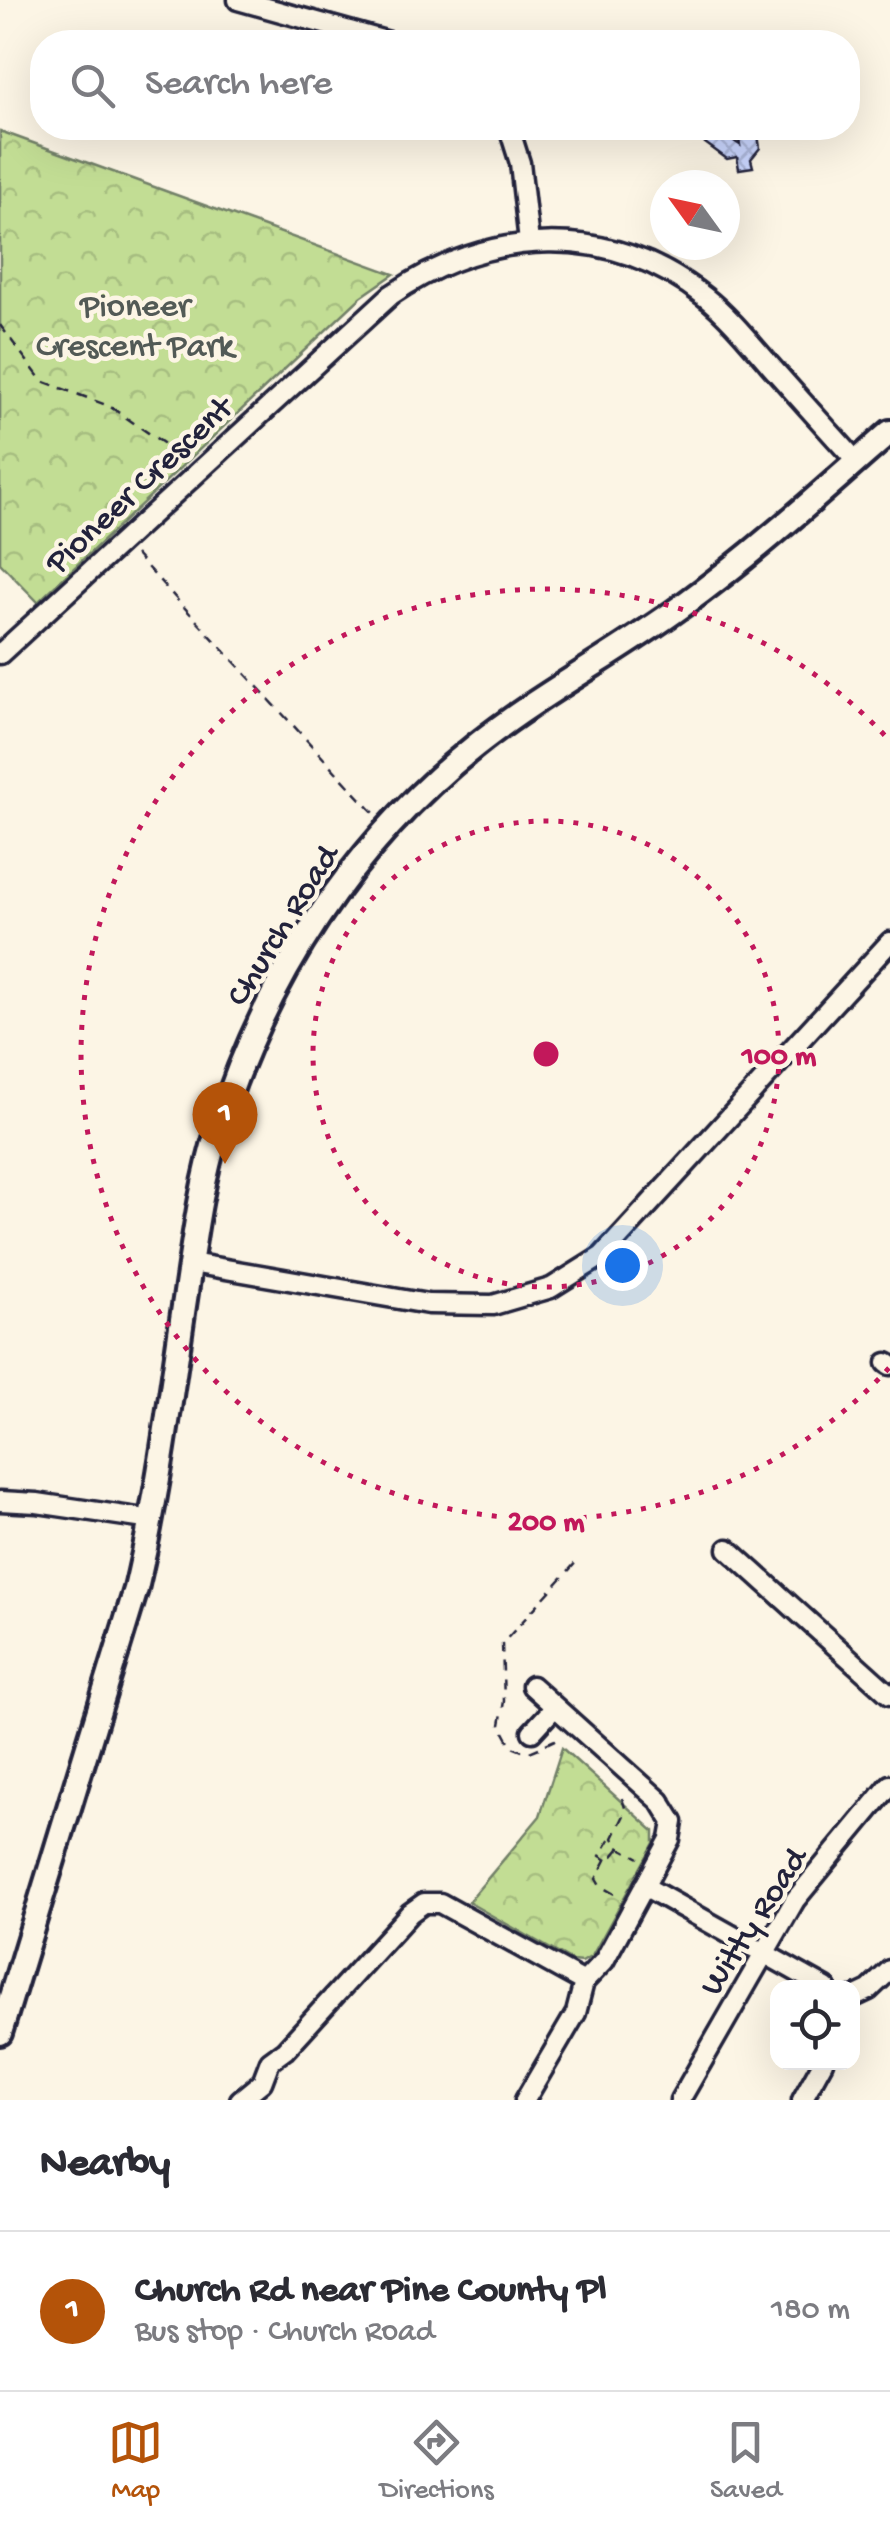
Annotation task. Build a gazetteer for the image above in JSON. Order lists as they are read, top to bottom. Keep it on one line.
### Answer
{"streets":{"main road":["Church Road"],"street":["Pioneer Crescent","Witty Road"]},"crossings":[["Pioneer Crescent","Church Road"]],"parks":["Pioneer Crescent Park"],"north":"top left","page":{"search":"Search here","pins":"1","heading":"Nearby","list":[{"mark":"1","name":"Church Rd near Pine County Pl","note":"Bus stop · Church Road","value":"180 m"}],"nav":["Map","Directions","Saved"]},"rings":["100 m","200 m"]}
